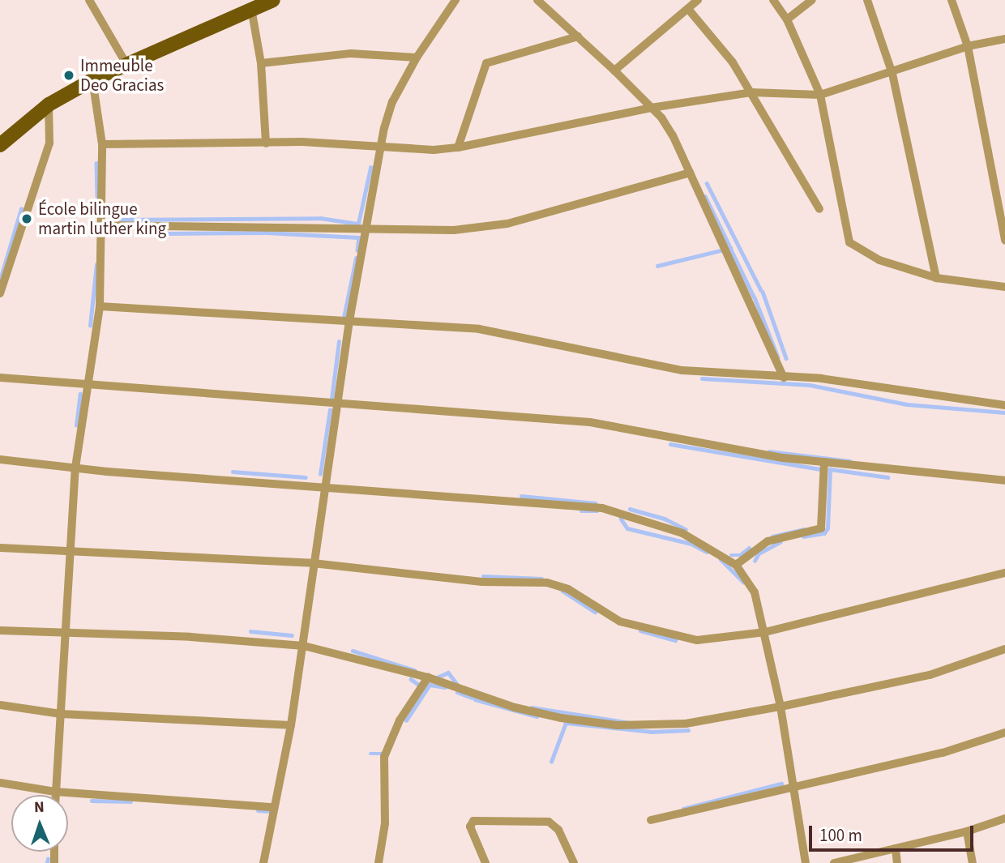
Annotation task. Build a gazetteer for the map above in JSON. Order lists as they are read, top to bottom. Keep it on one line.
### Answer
{"places":["Immeuble Deo Gracias","École bilingue martin luther king"],"scale_bar":"100 m","north":"top"}
